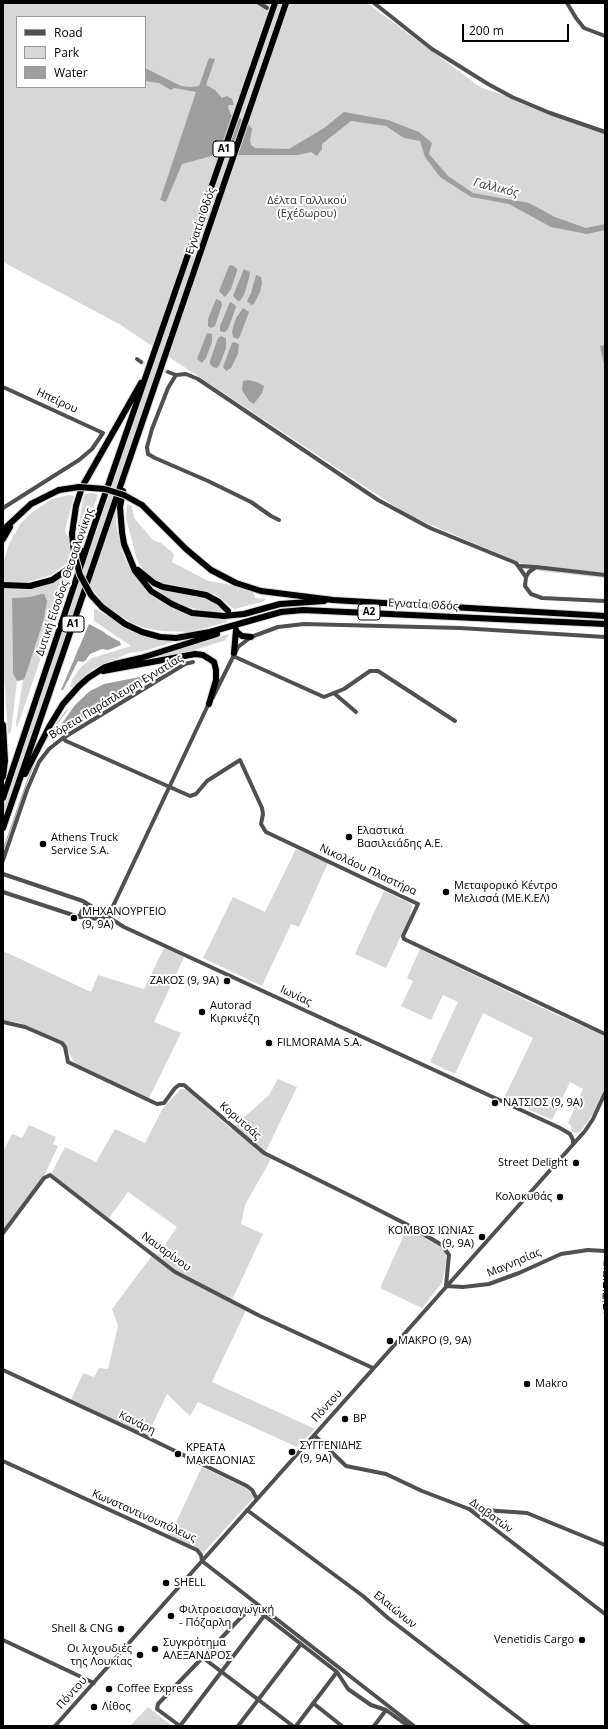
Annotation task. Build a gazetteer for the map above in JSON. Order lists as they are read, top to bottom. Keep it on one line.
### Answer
{"streets":{"highway":["Α1","Εγνατία Οδός","Δυτική Είσοδος Θεσσαλονίκης","Α2"],"street":["Ηπείρου","Βόρεια Παράπλευρη Εγνατίας","Νικολάου Πλαστήρα","Ιωνίας","Κορυτσάς","Ναυαρίνου","Μαγνησίας","Πόντου","Κανάρη","Κωνσταντινουπόλεως","Διαβατών","Ελαιώνων"]},"crossings":[["Εγνατία Οδός","Δυτική Είσοδος Θεσσαλονίκης"],["Εγνατία Οδός","Α2"],["Δυτική Είσοδος Θεσσαλονίκης","Α2"],["Ιωνίας","Πόντου"],["Κορυτσάς","Μαγνησίας"],["Κορυτσάς","Πόντου"],["Ναυαρίνου","Πόντου"],["Μαγνησίας","Πόντου"],["Πόντου","Κανάρη"],["Πόντου","Κωνσταντινουπόλεως"],["Πόντου","Διαβατών"],["Πόντου","Ελαιώνων"]],"water":["Γαλλικός"],"parks":["Δέλτα Γαλλικού (Εχέδωρου)"],"places":["Ελαστικά Βασιλειάδης Α.Ε.","Athens Truck Service S.A.","Μεταφορικό Κέντρο Μελισσά (ΜΕ.Κ.ΕΛ)","ΜΗΧΑΝΟΥΡΓΕΙΟ (9, 9Α)","ΖΑΚΟΣ (9, 9Α)","Autorad Κιρκινέζη","FILMORAMA S.A.","ΝΑΤΣΙΟΣ (9, 9Α)","Street Delight","Κολοκυθάς","ΚΟΜΒΟΣ ΙΩΝΙΑΣ (9, 9Α)","ΜΑΚΡΟ (9, 9Α)","Makro","BP","ΣΥΓΓΕΝΙΔΗΣ (9, 9Α)","ΚΡΕΑΤΑ ΜΑΚΕΔΟΝΙΑΣ","SHELL","Φιλτροεισαγωγική - Πόζαρλη","Shell & CNG","Venetidis Cargo","Συγκρότημα ΑΛΕΞΑΝΔΡΟΣ","Οι λιχουδιές της Λουκίας","Coffee Express","Λίθος"],"legend":["Road","Park","Water"],"scale_bar":"200 m"}
